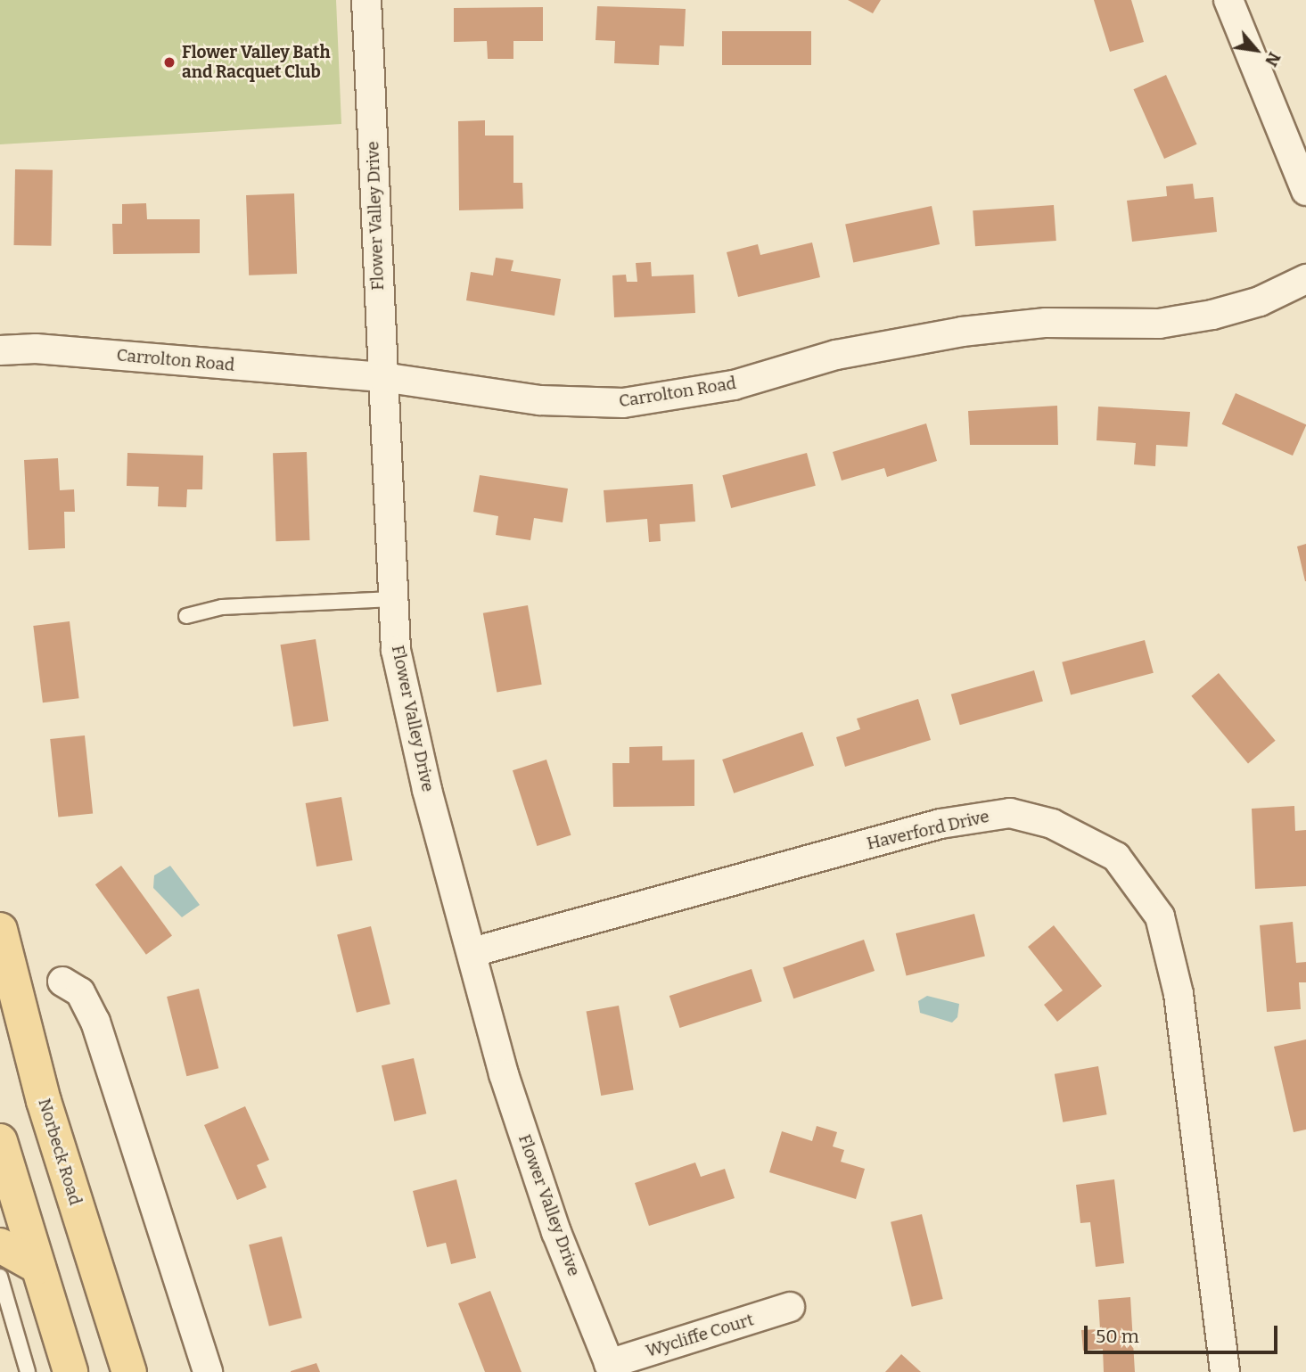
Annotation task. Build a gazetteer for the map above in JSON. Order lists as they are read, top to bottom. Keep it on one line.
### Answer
{"streets":{"main road":["Norbeck Road"],"street":["Flower Valley Drive","Carrolton Road","Haverford Drive","Wycliffe Court"]},"crossings":[["Flower Valley Drive","Carrolton Road"],["Flower Valley Drive","Haverford Drive"],["Flower Valley Drive","Wycliffe Court"]],"places":["Flower Valley Bath and Racquet Club"],"scale_bar":"50 m","north":"bottom right"}
